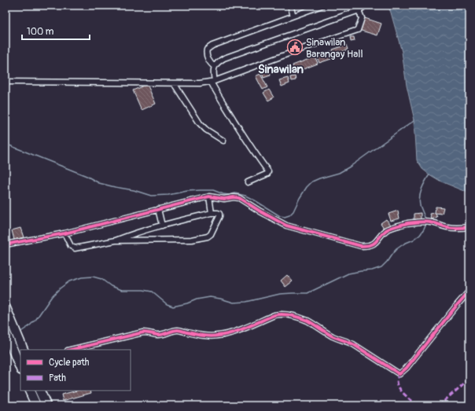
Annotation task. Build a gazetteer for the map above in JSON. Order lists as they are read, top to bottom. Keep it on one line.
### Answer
{"districts":["Sinawilan"],"places":{"public building":["Sinawilan Barangay Hall"]},"legend":["Cycle path","Path"],"scale_bar":"100 m"}
